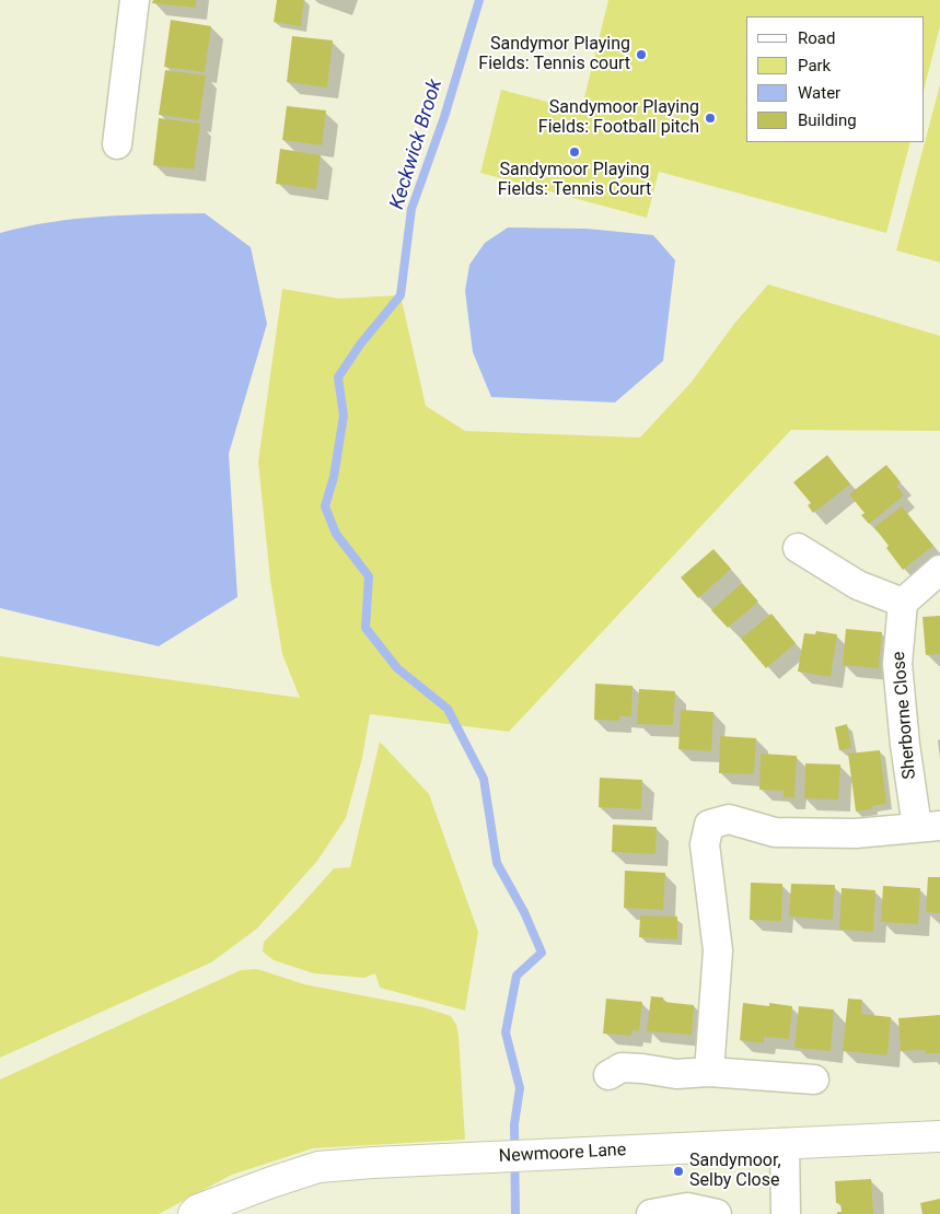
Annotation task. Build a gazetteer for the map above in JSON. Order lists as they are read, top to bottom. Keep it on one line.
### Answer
{"streets":{"street":["Sherborne Close","Newmoore Lane"]},"water":["Keckwick Brook"],"places":["Sandymor Playing Fields: Tennis court","Sandymoor Playing Fields: Football pitch","Sandymoor Playing Fields: Tennis Court","Sandymoor, Selby Close"],"legend":["Road","Park","Water","Building"]}
